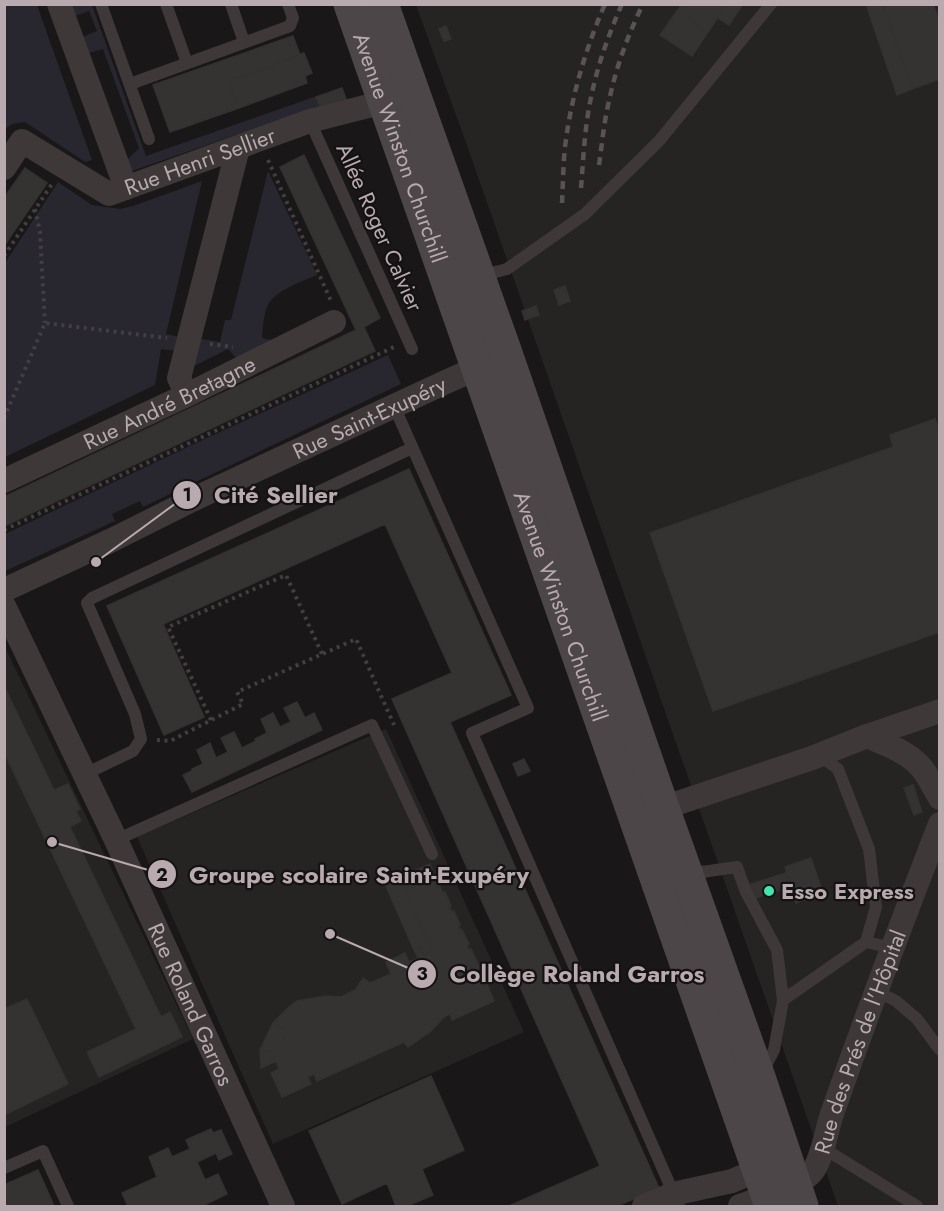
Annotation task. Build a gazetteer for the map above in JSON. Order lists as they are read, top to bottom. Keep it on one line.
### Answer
{"streets":{"main road":["Avenue Winston Churchill"],"street":["Rue Henri Sellier","Rue André Bretagne","Rue Saint-Exupéry","Rue Roland Garros","Rue des Prés de l'Hôpital"],"lane":["Allée Roger Calvier"]},"crossings":[["Avenue Winston Churchill","Rue Henri Sellier"],["Avenue Winston Churchill","Rue Saint-Exupéry"],["Avenue Winston Churchill","Rue des Prés de l'Hôpital"],["Rue Henri Sellier","Allée Roger Calvier"]],"places":["Cité Sellier","Groupe scolaire Saint-Exupéry","Esso Express","Collège Roland Garros"]}
